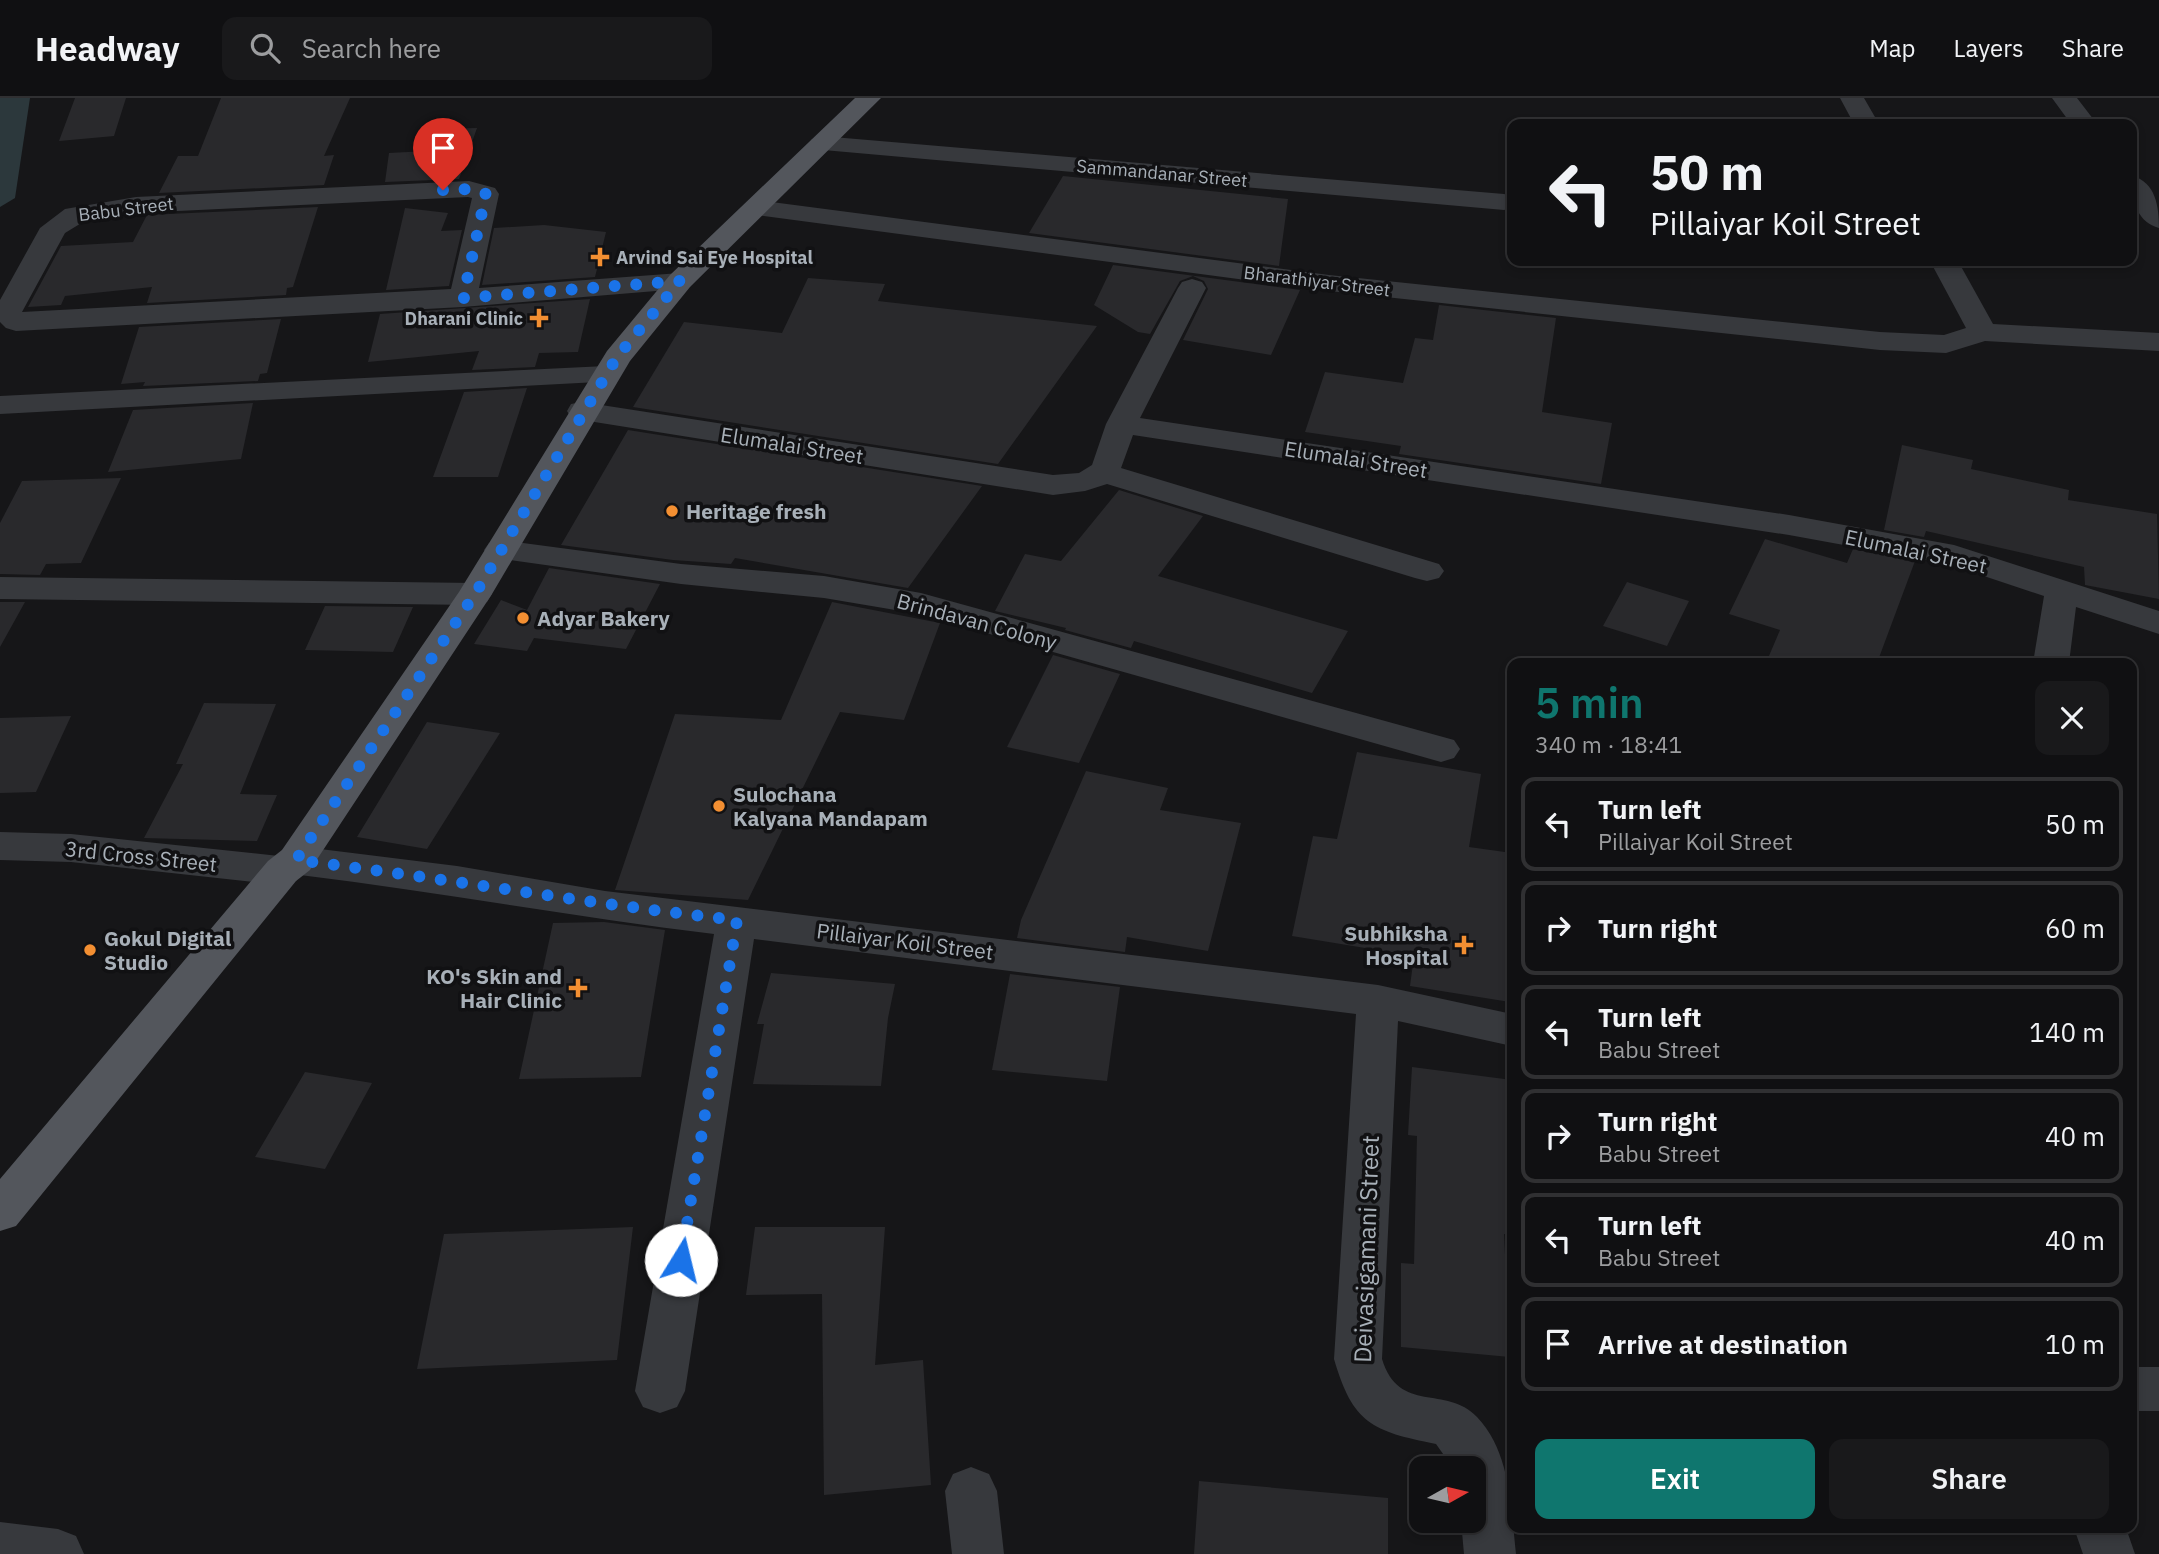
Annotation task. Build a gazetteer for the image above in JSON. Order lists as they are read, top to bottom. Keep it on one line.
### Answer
{"streets":{"street":["Sammandanar Street","Babu Street","Bharathiyar Street","Elumalai Street","Brindavan Colony","3rd Cross Street","Pillaiyar Koil Street","Deivasigamani Street"]},"crossings":[["3rd Cross Street","Pillaiyar Koil Street"],["Pillaiyar Koil Street","Deivasigamani Street"]],"places":{"health":["Arvind Sai Eye Hospital","Dharani Clinic","Subhiksha Hospital","KO's Skin and Hair Clinic"],"other":["Heritage fresh","Adyar Bakery","Sulochana Kalyana Mandapam","Gokul Digital Studio"]},"north":"right","page":{"header":"Headway","search":"Search here","nav":["Map","Layers","Share"],"turn":["50 m","Pillaiyar Koil Street"],"heading":["5 min","340 m · 18:41"],"list":[{"name":"Turn left","note":"Pillaiyar Koil Street","value":"50 m"},{"name":"Turn right","value":"60 m"},{"name":"Turn left","note":"Babu Street","value":"140 m"},{"name":"Turn right","note":"Babu Street","value":"40 m"},{"name":"Turn left","note":"Babu Street","value":"40 m"},{"name":"Arrive at destination","value":"10 m"}],"buttons":["Exit","Share"]}}
